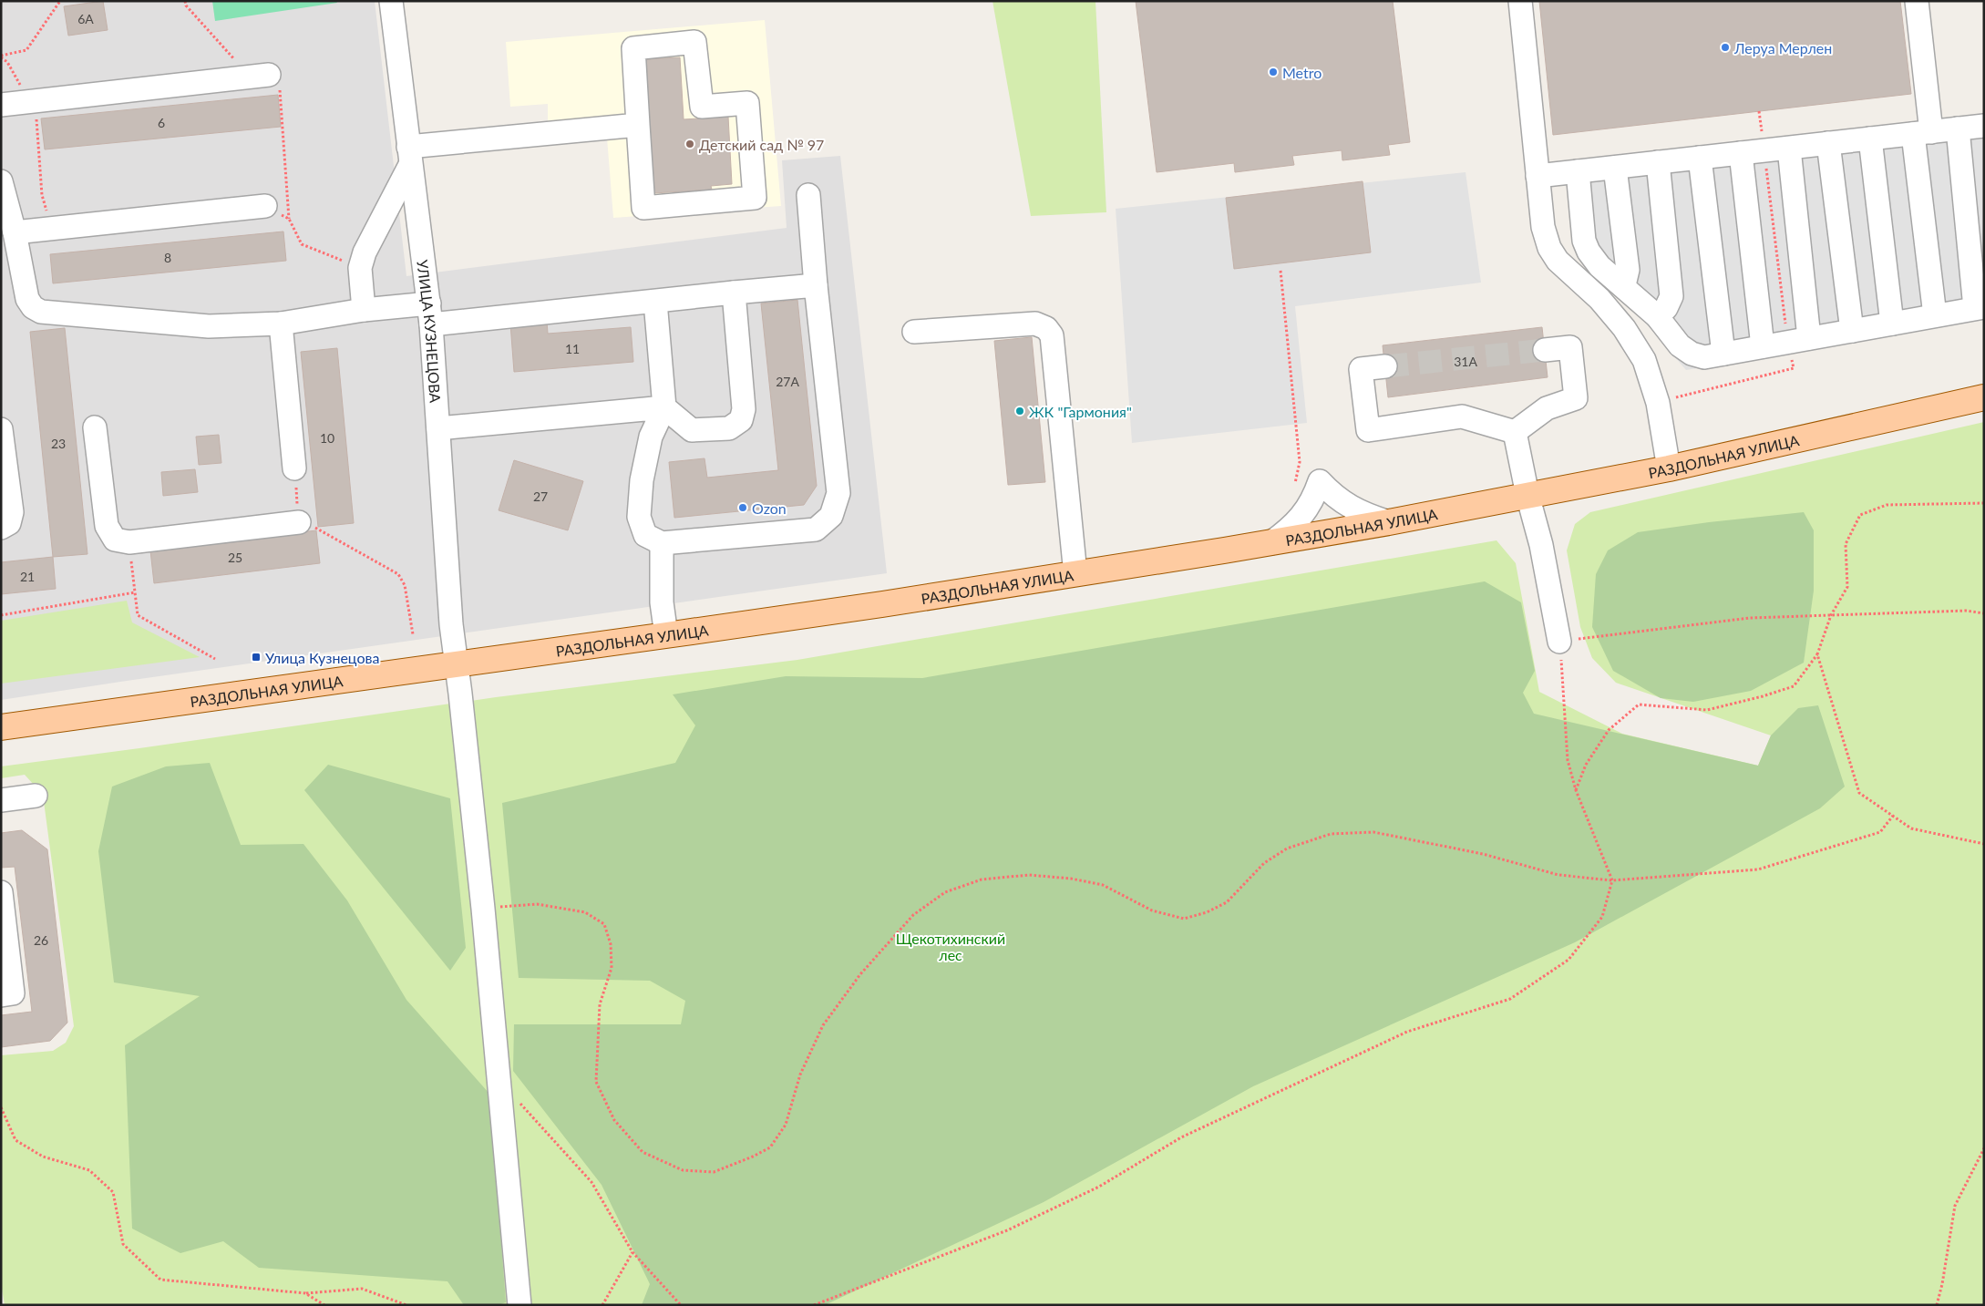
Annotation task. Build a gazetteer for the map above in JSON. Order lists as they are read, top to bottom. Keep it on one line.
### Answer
{"streets":{"main road":["РАЗДОЛЬНАЯ УЛИЦА"],"street":["УЛИЦА КУЗНЕЦОВА"]},"crossings":[["УЛИЦА КУЗНЕЦОВА","РАЗДОЛЬНАЯ УЛИЦА"]],"parks":["Щекотихинский лес"],"places":{"other":["Леруа Мерлен","Metro","Детский сад № 97","ЖК \"Гармония\"","Ozon"],"transit":["Улица Кузнецова"]},"house_numbers":["6А","6","8","11","31А","27А","10","23","27","25","21","26"]}
